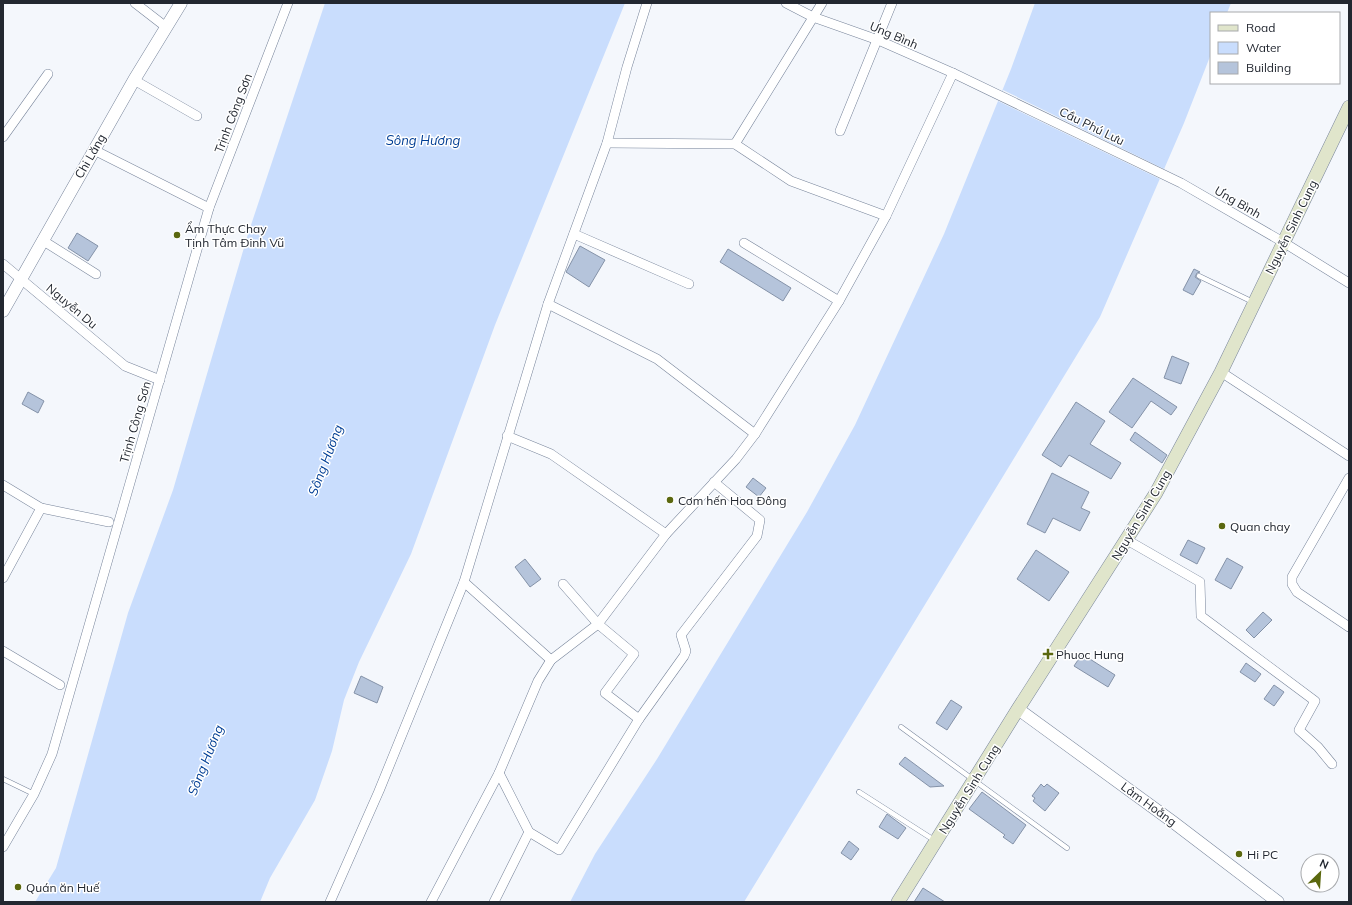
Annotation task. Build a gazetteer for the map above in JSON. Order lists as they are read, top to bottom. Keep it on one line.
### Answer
{"streets":{"main road":["Nguyễn Sinh Cung"],"street":["Ưng Bình","Trịnh Công Sơn","Cầu Phú Lưu","Chi Lăng","Nguyễn Du","Lâm Hoằng"]},"crossings":[["Ưng Bình","Cầu Phú Lưu"],["Ưng Bình","Nguyễn Sinh Cung"],["Trịnh Công Sơn","Nguyễn Du"],["Chi Lăng","Nguyễn Du"],["Nguyễn Sinh Cung","Lâm Hoằng"]],"water":["Sông Hương"],"places":{"other":["Ẩm Thực Chay Tịnh Tâm Đinh Vũ","Cơm hến Hoa Đông","Quan chay","Hi PC","Quán ăn Huế"],"health":["Phuoc Hung"]},"legend":["Road","Water","Building"],"north":"top right"}
